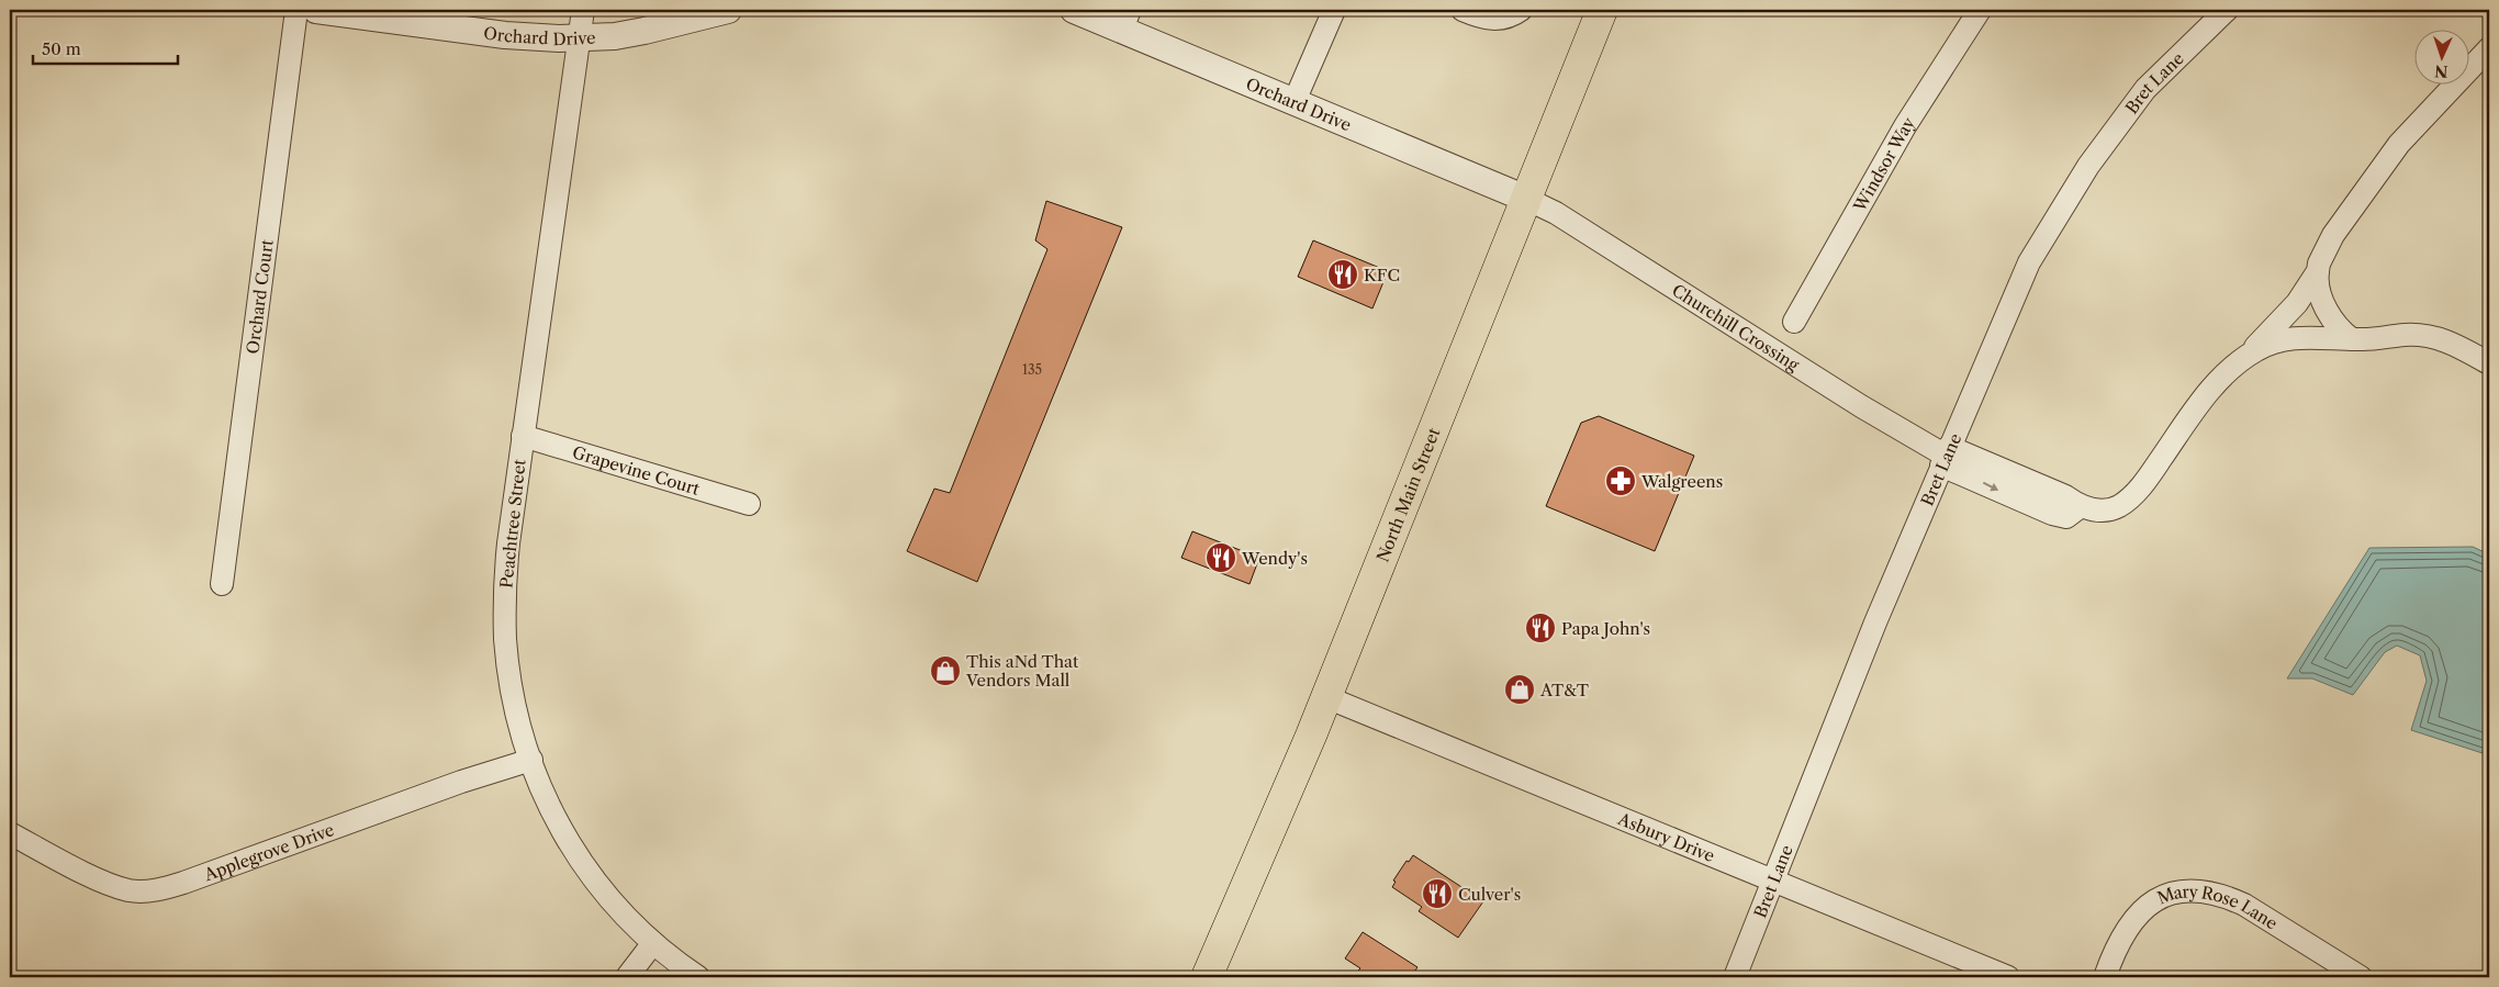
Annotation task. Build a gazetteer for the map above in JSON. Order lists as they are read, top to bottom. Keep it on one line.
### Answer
{"streets":{"main road":["North Main Street"],"street":["Orchard Drive","Bret Lane","Windsor Way","Orchard Court","Churchill Crossing","Grapevine Court","Peachtree Street","Asbury Drive","Applegrove Drive","Mary Rose Lane"]},"crossings":[["Orchard Drive","Churchill Crossing"],["Orchard Drive","North Main Street"],["Orchard Drive","Peachtree Street"],["Bret Lane","Churchill Crossing"],["Bret Lane","Asbury Drive"],["Churchill Crossing","North Main Street"],["Grapevine Court","Peachtree Street"],["North Main Street","Asbury Drive"],["Peachtree Street","Applegrove Drive"]],"places":{"restaurant":["KFC","Wendy's","Papa John's","Culver's"],"pharmacy":["Walgreens"],"shop":["This aNd That Vendors Mall","AT&T"]},"house_numbers":["135"],"scale_bar":"50 m","north":"bottom"}
